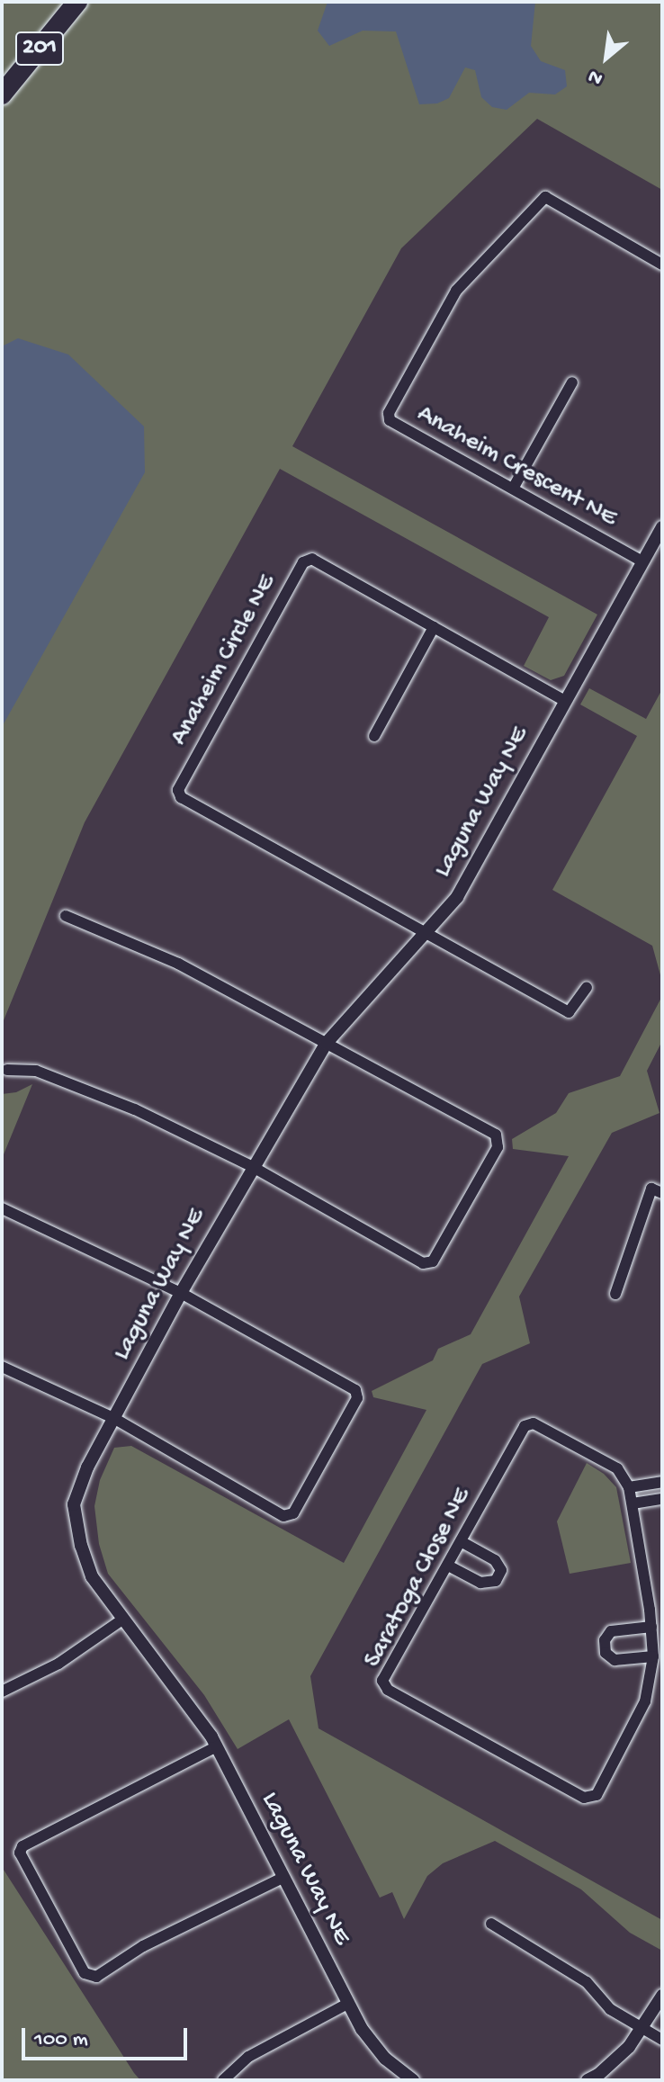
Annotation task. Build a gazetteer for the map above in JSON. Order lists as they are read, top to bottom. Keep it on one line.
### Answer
{"streets":{"highway":["201"],"street":["Anaheim Crescent NE","Anaheim Circle NE","Laguna Way NE","Saratoga Close NE"]},"crossings":[["Anaheim Crescent NE","Laguna Way NE"],["Anaheim Circle NE","Laguna Way NE"]],"scale_bar":"100 m","north":"bottom left"}
